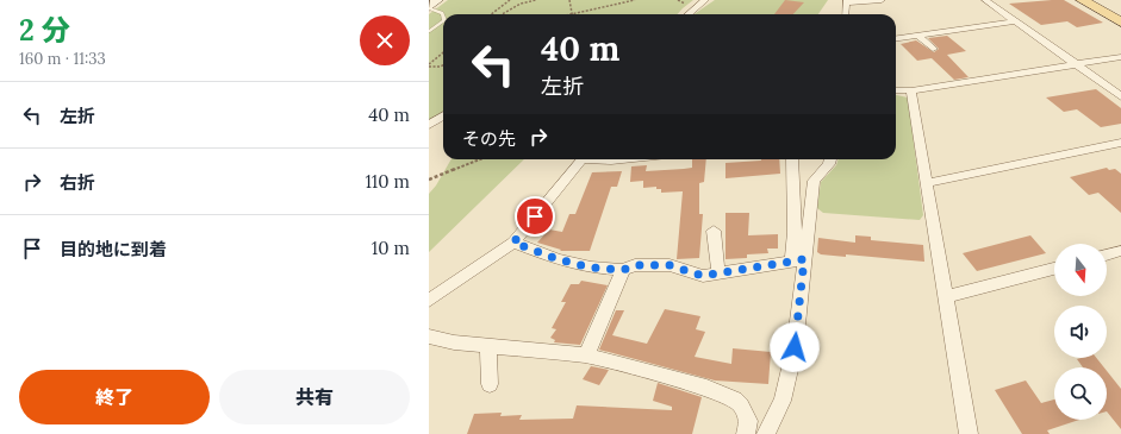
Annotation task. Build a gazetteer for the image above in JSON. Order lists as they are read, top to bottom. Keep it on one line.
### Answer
{"north":"bottom","page":{"heading":["2 分","160 m · 11:33"],"turn":["40 m","左折"],"list":[{"name":"左折","value":"40 m"},{"name":"右折","value":"110 m"},{"name":"目的地に到着","value":"10 m"}],"then":"その先","buttons":["終了","共有"]}}
